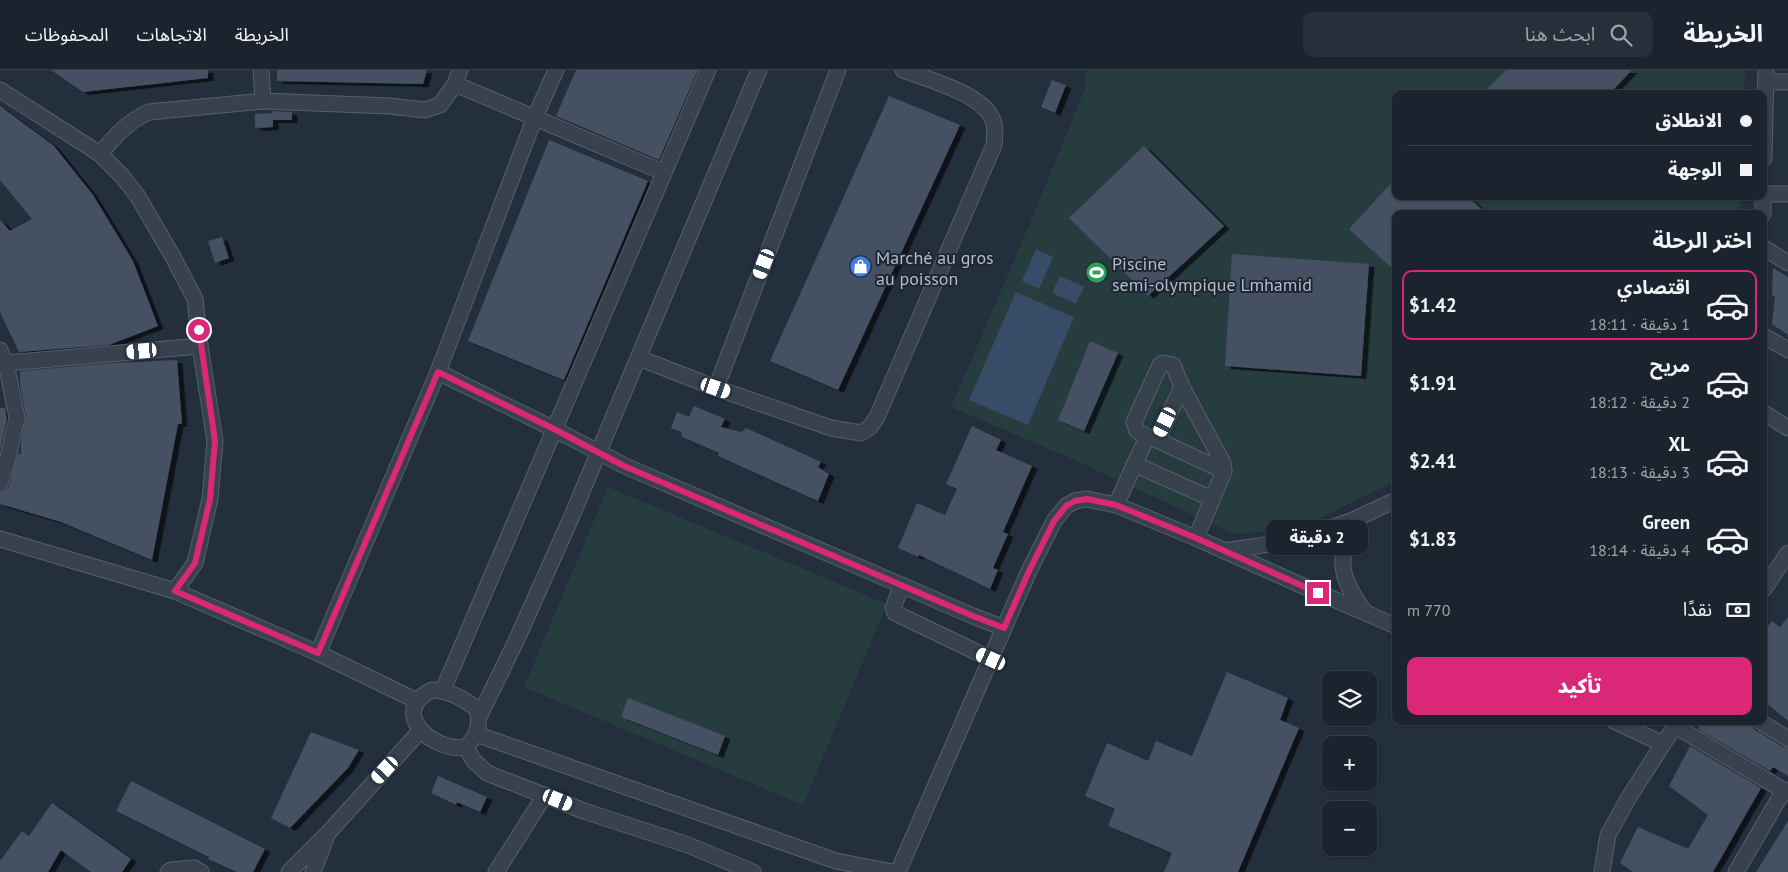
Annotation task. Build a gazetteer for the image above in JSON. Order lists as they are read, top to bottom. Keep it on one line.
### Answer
{"places":{"shop":["Marché au gros au poisson"],"sports":["Piscine semi-olympique Lmhamid"]},"page":{"header":"الخريطة","search":"ابحث هنا","nav":["الخريطة","الاتجاهات","المحفوظات"],"banner":["الانطلاق","الوجهة"],"heading":"اختر الرحلة","list":[{"name":"اقتصادي","note":"1 دقيقة · 18:11","value":"$1.42"},{"name":"مريح","note":"2 دقيقة · 18:12","value":"$1.91"},{"name":"XL","note":"3 دقيقة · 18:13","value":"$2.41"},{"name":"Green","note":"4 دقيقة · 18:14","value":"$1.83"}],"bubble":"2 دقيقة","pay":["نقدًا","770 m"],"buttons":"تأكيد","map_buttons":["+","−"]}}
